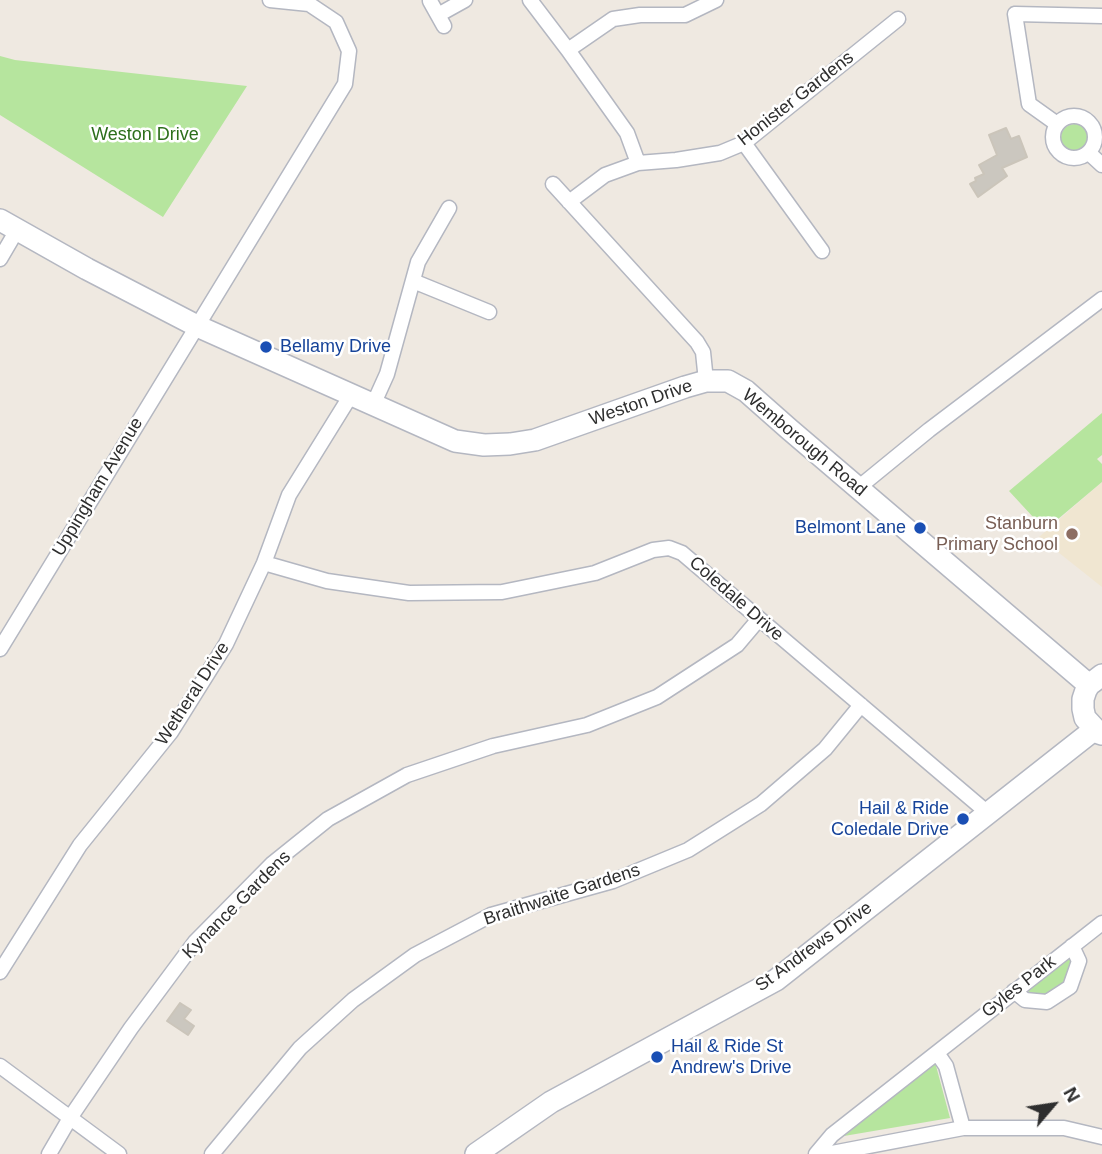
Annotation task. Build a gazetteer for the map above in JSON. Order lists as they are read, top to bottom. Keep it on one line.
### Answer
{"streets":{"street":["Honister Gardens","Weston Drive","Wemborough Road","Uppingham Avenue","Coledale Drive","Wetheral Drive","Braithwaite Gardens","Kynance Gardens","St Andrews Drive","Gyles Park"]},"crossings":[["Weston Drive","Wemborough Road"],["Weston Drive","Uppingham Avenue"],["Weston Drive","Wetheral Drive"],["Coledale Drive","Wetheral Drive"],["Coledale Drive","Braithwaite Gardens"],["Coledale Drive","Kynance Gardens"],["Coledale Drive","St Andrews Drive"]],"parks":["Weston Drive"],"places":["Bellamy Drive","Belmont Lane","Stanburn Primary School","Hail & Ride Coledale Drive","Hail & Ride St Andrew's Drive"],"north":"top right"}
